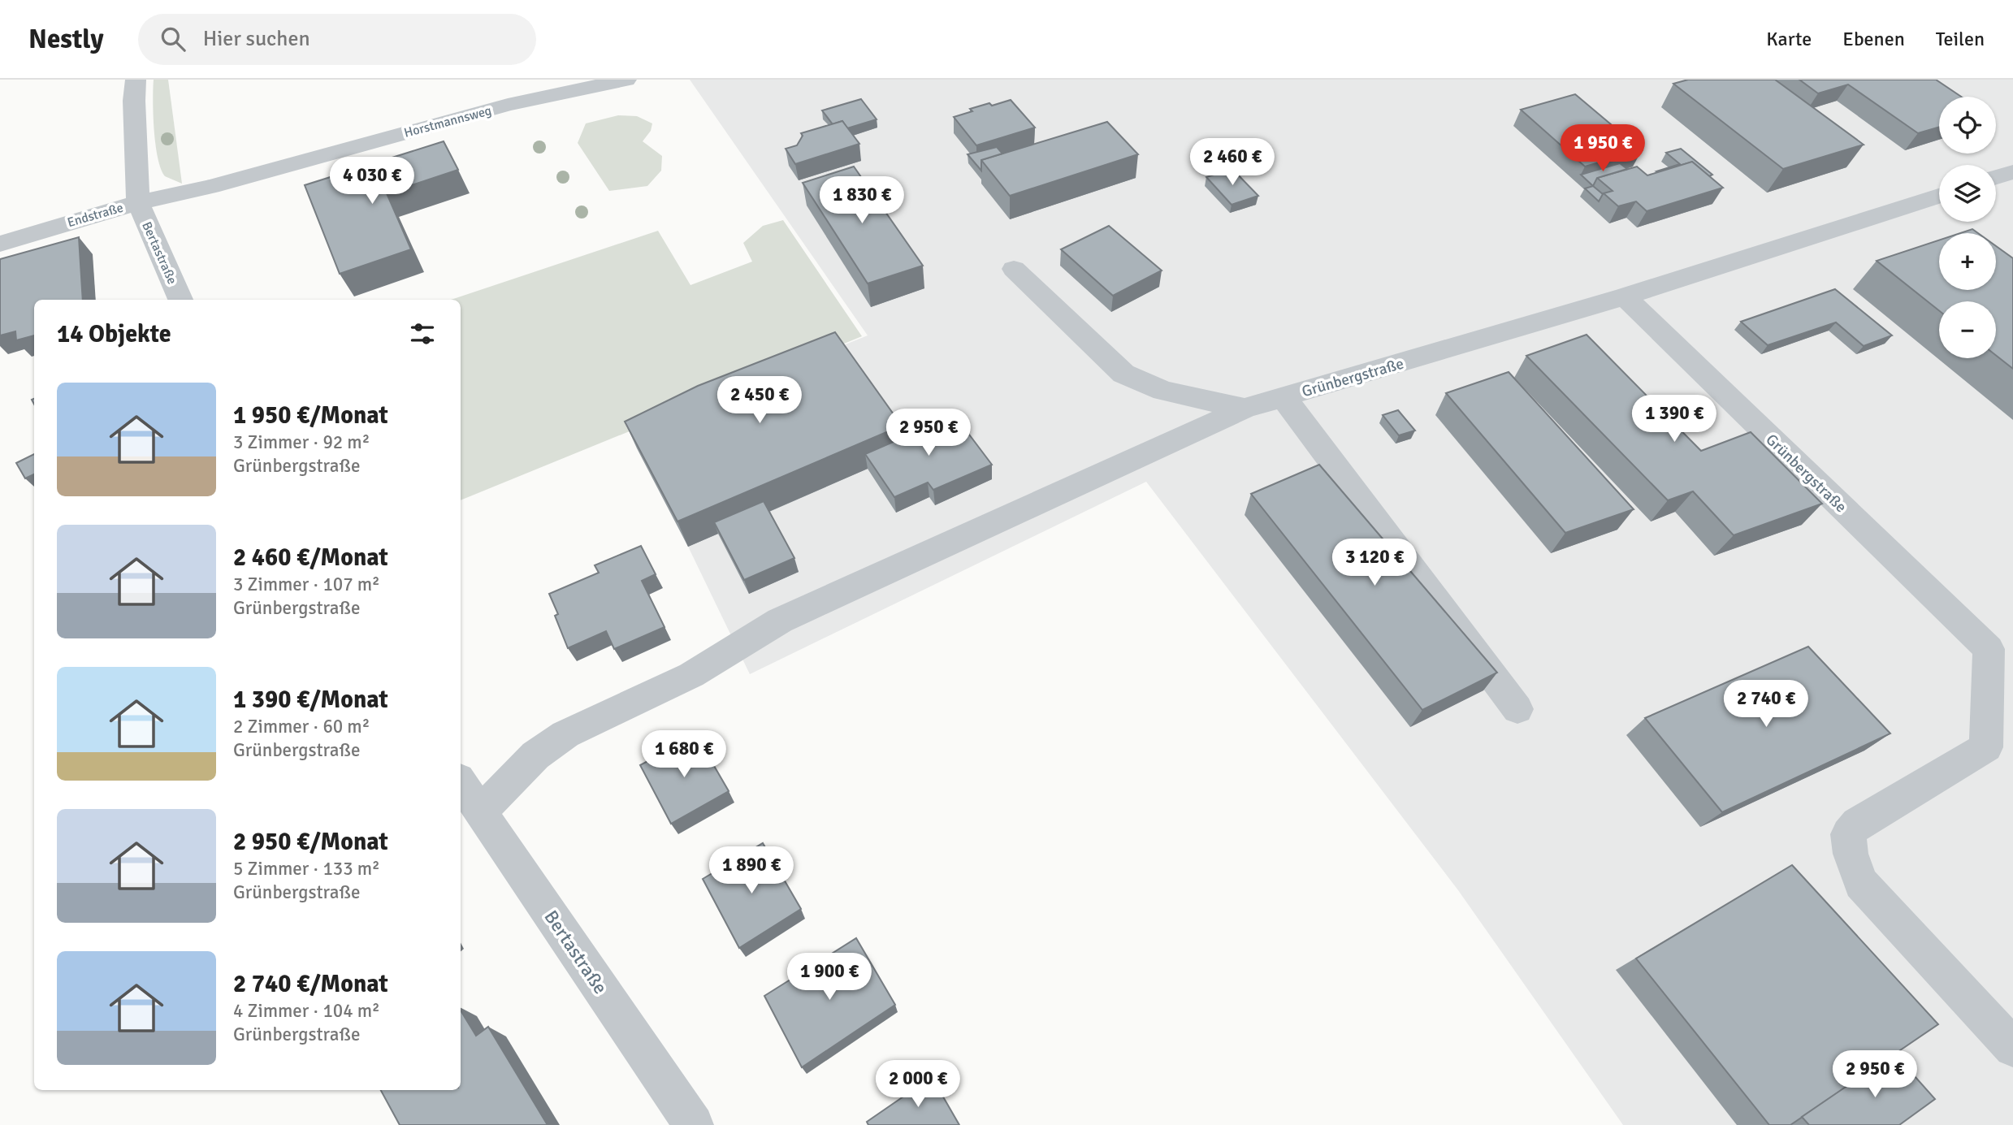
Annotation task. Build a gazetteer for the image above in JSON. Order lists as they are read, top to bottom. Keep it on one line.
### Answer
{"streets":{"street":["Horstmannsweg","Endstraße","Bertastraße","Grünbergstraße"]},"crossings":[["Horstmannsweg","Endstraße"],["Horstmannsweg","Bertastraße"],["Endstraße","Bertastraße"],["Bertastraße","Grünbergstraße"]],"page":{"header":"Nestly","search":"Hier suchen","nav":["Karte","Ebenen","Teilen"],"map_buttons":["+","−"],"price":["1 950 €","2 460 €","4 030 €","1 830 €","2 450 €","1 390 €","2 950 €","3 120 €","2 740 €","1 680 €","1 890 €","1 900 €","2 950 €","2 000 €"],"heading":"14 Objekte","list":[{"name":"1 950 €/Monat","note":"3 Zimmer · 92 m² · Grünbergstraße"},{"name":"2 460 €/Monat","note":"3 Zimmer · 107 m² · Grünbergstraße"},{"name":"1 390 €/Monat","note":"2 Zimmer · 60 m² · Grünbergstraße"},{"name":"2 950 €/Monat","note":"5 Zimmer · 133 m² · Grünbergstraße"},{"name":"2 740 €/Monat","note":"4 Zimmer · 104 m² · Grünbergstraße"}]}}
